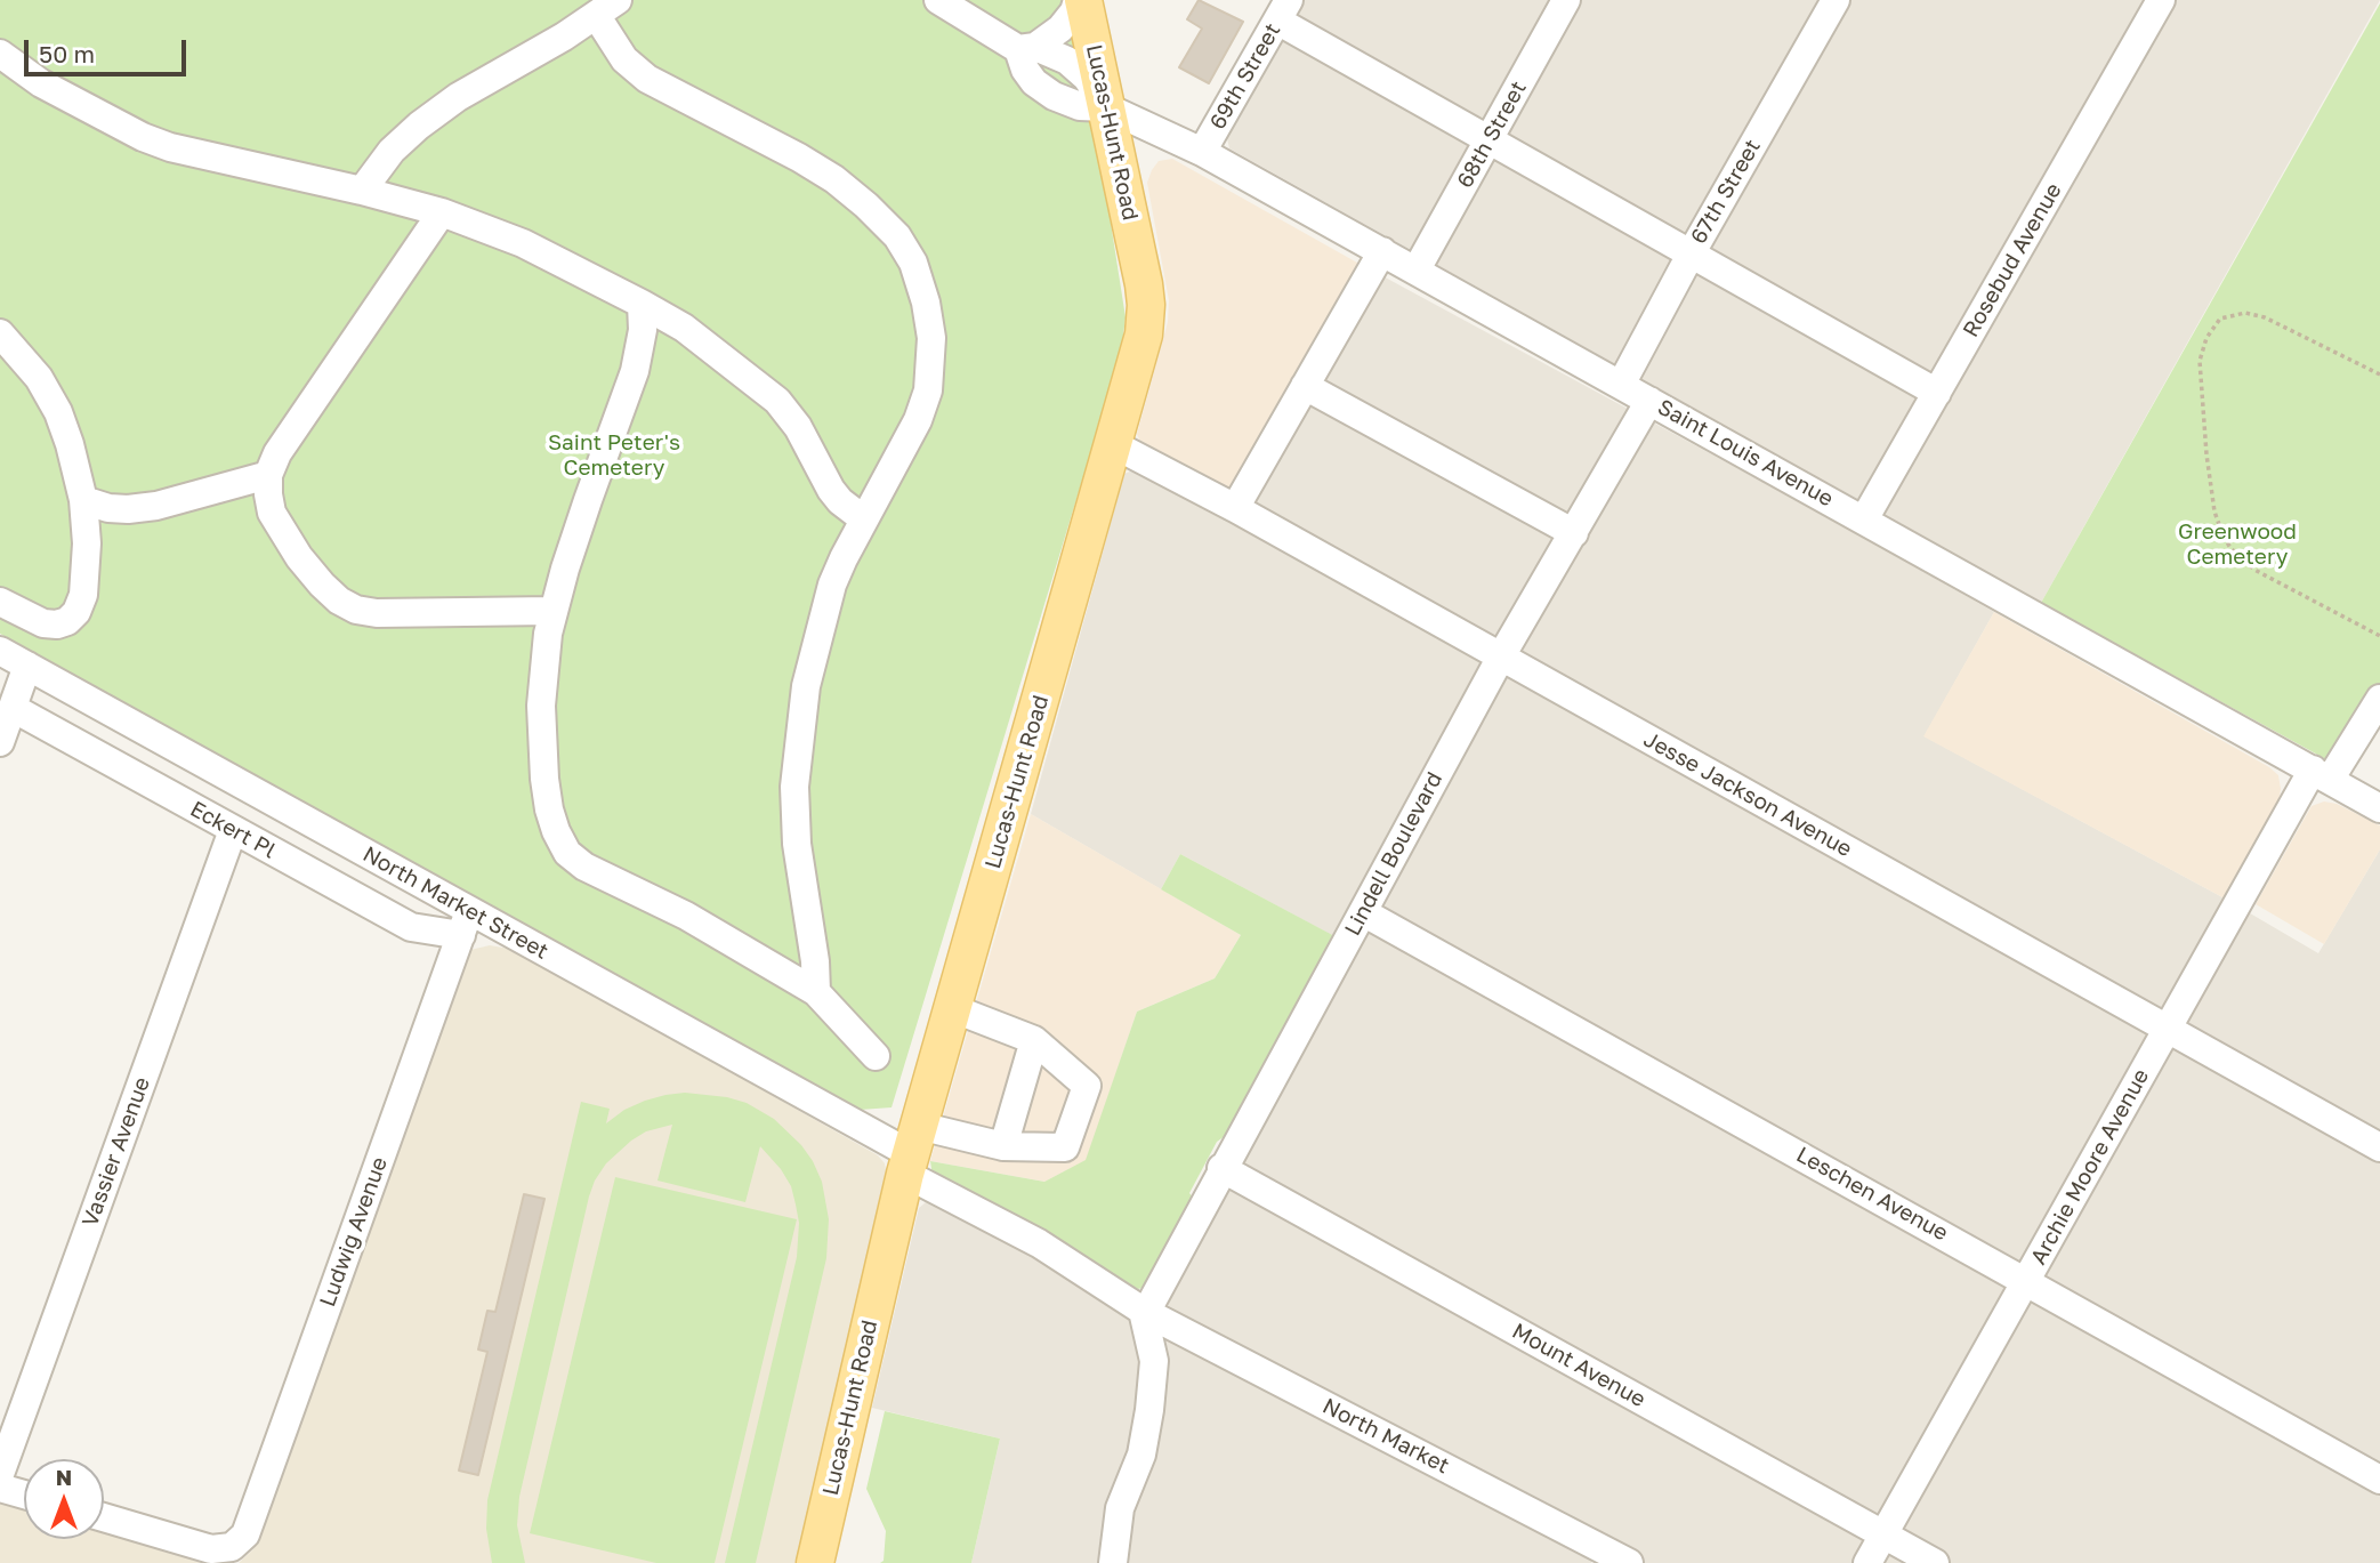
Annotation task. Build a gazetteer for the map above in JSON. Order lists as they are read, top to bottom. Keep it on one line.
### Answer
{"streets":{"main road":["Lucas-Hunt Road"],"street":["69th Street","68th Street","67th Street","Rosebud Avenue","Saint Louis Avenue","Jesse Jackson Avenue","Eckert Pl","Lindell Boulevard","North Market Street","Vassier Avenue","Archie Moore Avenue","Leschen Avenue","Ludwig Avenue","Mount Avenue","North Market"]},"crossings":[["69th Street","Saint Louis Avenue"],["Lucas-Hunt Road","Saint Louis Avenue"],["Lucas-Hunt Road","Jesse Jackson Avenue"],["Lucas-Hunt Road","North Market Street"],["68th Street","Saint Louis Avenue"],["67th Street","Saint Louis Avenue"],["Rosebud Avenue","Saint Louis Avenue"],["Saint Louis Avenue","Lindell Boulevard"],["Saint Louis Avenue","Archie Moore Avenue"],["Jesse Jackson Avenue","Lindell Boulevard"],["Jesse Jackson Avenue","Archie Moore Avenue"],["Eckert Pl","North Market Street"],["Eckert Pl","Vassier Avenue"],["Eckert Pl","Ludwig Avenue"],["Lindell Boulevard","North Market Street"],["Lindell Boulevard","Leschen Avenue"],["Lindell Boulevard","Mount Avenue"],["Lindell Boulevard","North Market"],["North Market Street","Ludwig Avenue"],["North Market Street","North Market"],["Archie Moore Avenue","Leschen Avenue"],["Archie Moore Avenue","Mount Avenue"]],"parks":["Saint Peter's Cemetery","Greenwood Cemetery"],"scale_bar":"50 m","north":"top"}
